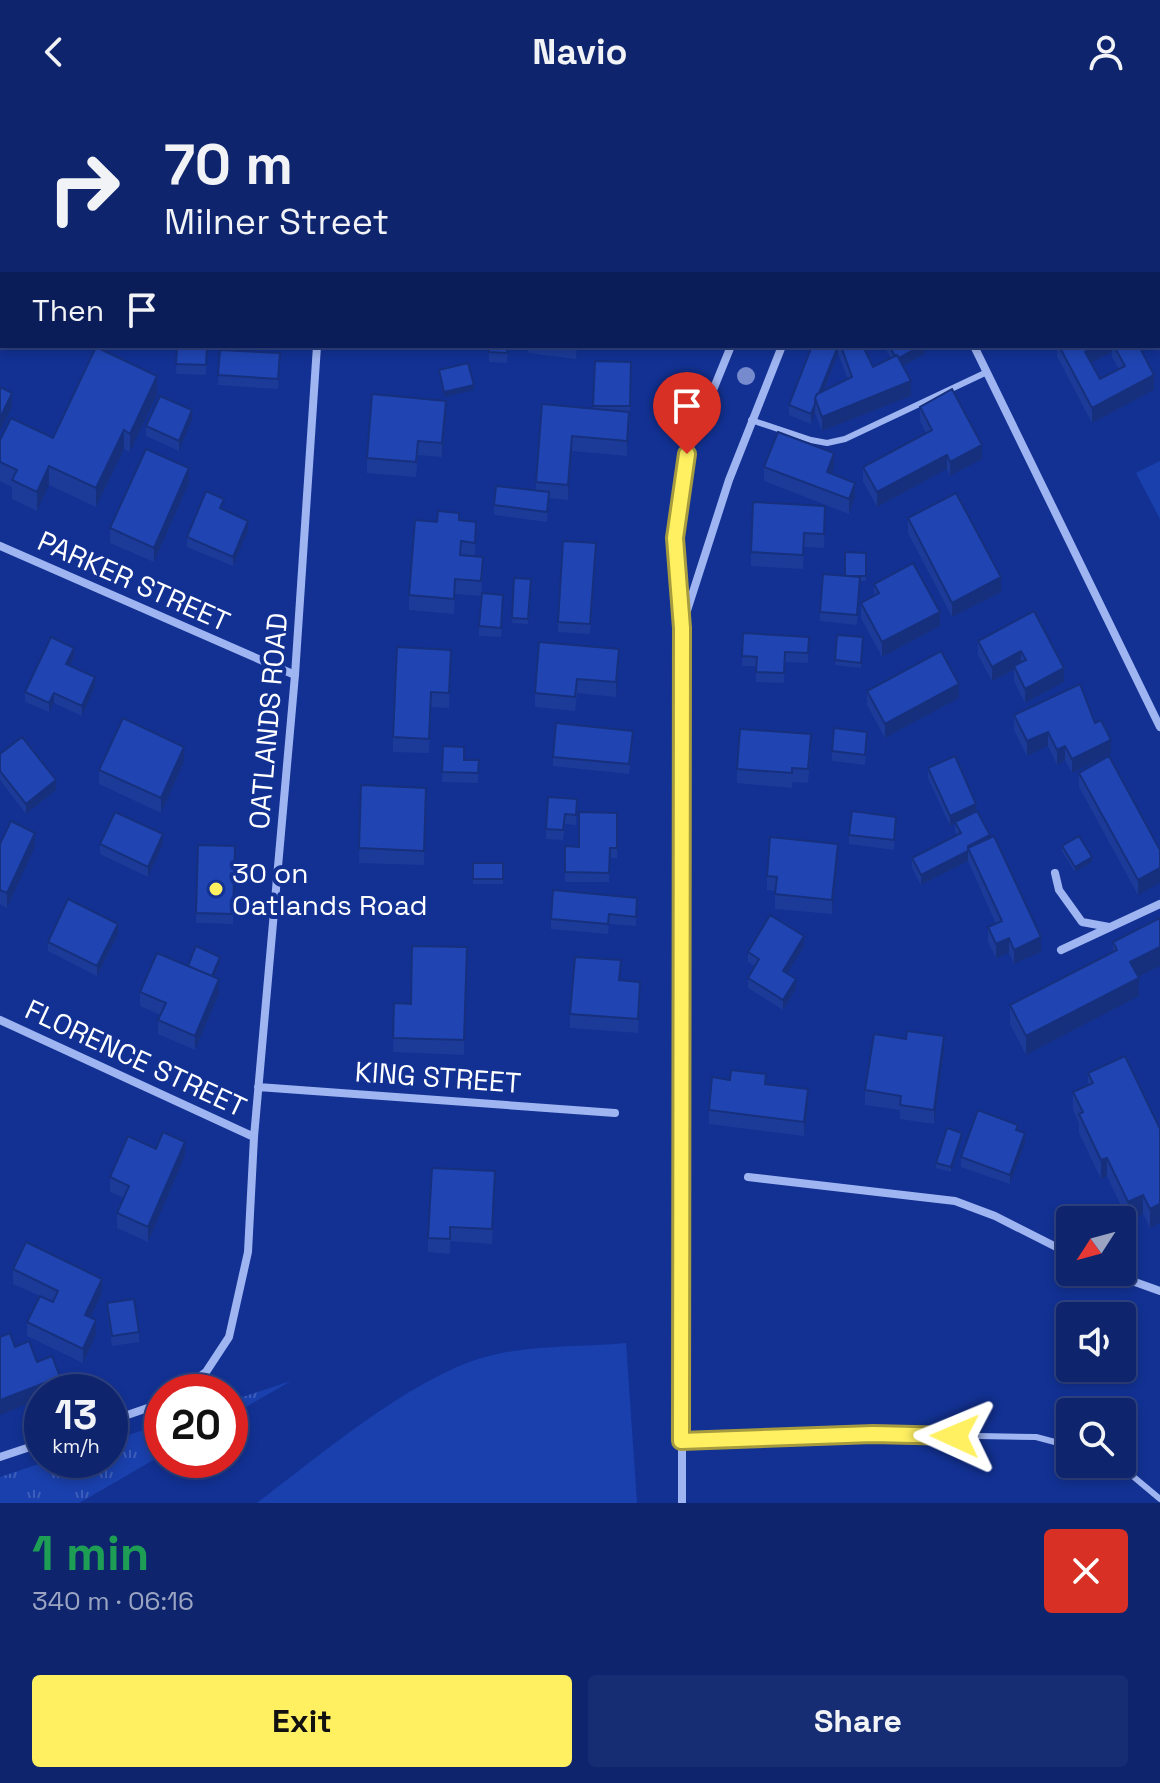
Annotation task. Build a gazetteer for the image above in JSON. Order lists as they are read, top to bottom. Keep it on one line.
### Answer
{"streets":{"street":["PARKER STREET","OATLANDS ROAD","FLORENCE STREET","KING STREET"]},"crossings":[["PARKER STREET","OATLANDS ROAD"],["OATLANDS ROAD","FLORENCE STREET"],["OATLANDS ROAD","KING STREET"]],"places":["30 on Oatlands Road"],"north":"bottom left","page":{"header":"Navio","turn":["70 m","Milner Street"],"then":"Then","speed":"13 km/h","limit":"20","heading":["1 min","340 m · 06:16"],"buttons":["Exit","Share"]}}
